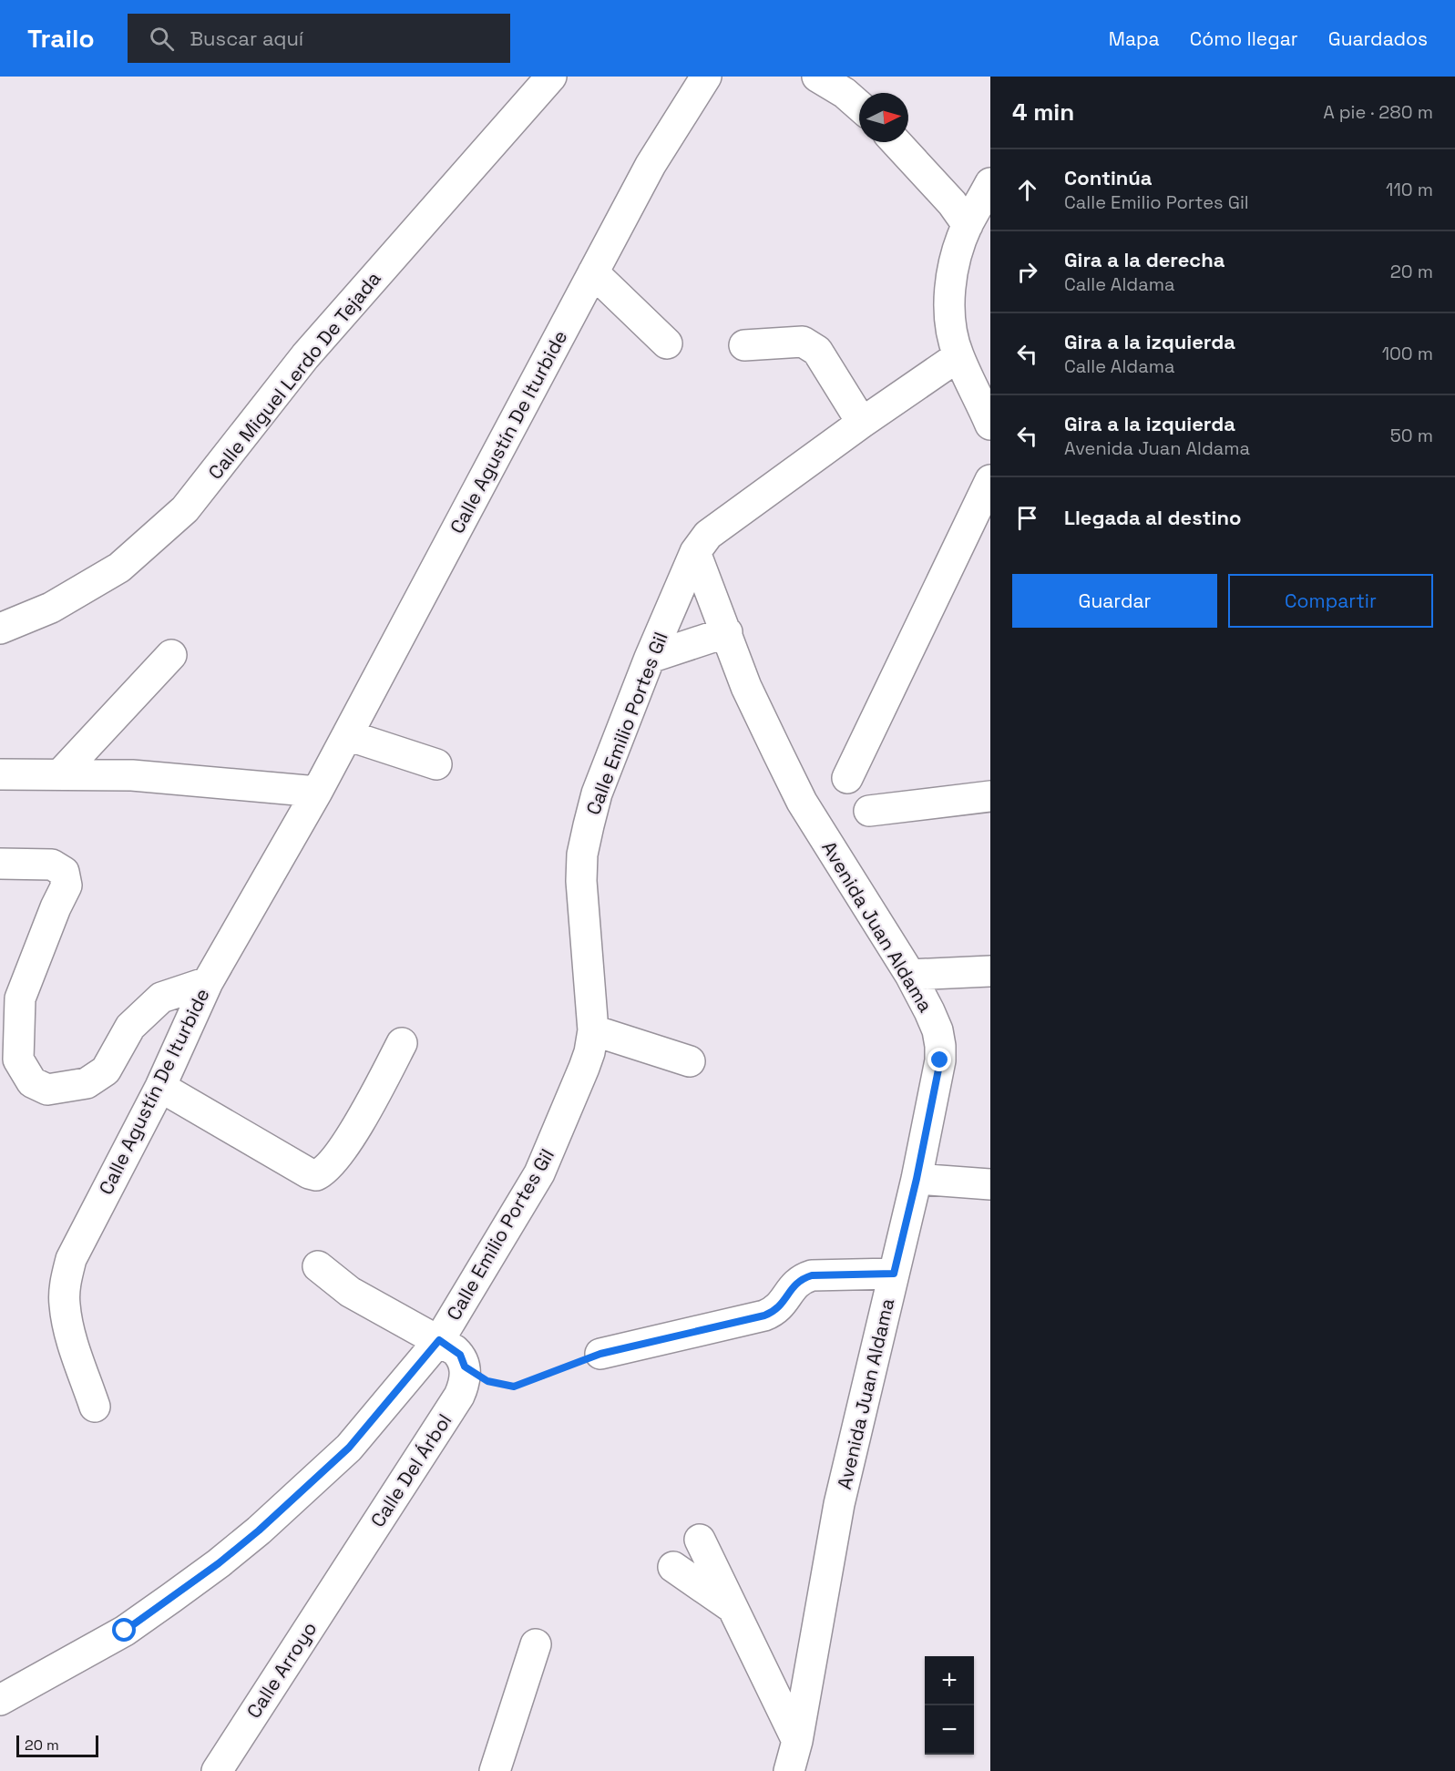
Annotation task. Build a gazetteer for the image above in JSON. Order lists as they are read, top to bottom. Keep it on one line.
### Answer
{"streets":{"street":["Calle Miguel Lerdo De Tejada","Calle Agustín De Iturbide","Calle Emilio Portes Gil","Avenida Juan Aldama","Calle Del Árbol","Calle Arroyo"]},"crossings":[["Calle Emilio Portes Gil","Avenida Juan Aldama"],["Calle Del Árbol","Calle Arroyo"]],"scale_bar":"20 m","north":"right","page":{"header":"Trailo","search":"Buscar aquí","nav":["Mapa","Cómo llegar","Guardados"],"heading":["4 min","A pie · 280 m"],"list":[["Continúa","Calle Emilio Portes Gil","110 m"],["Gira a la derecha","Calle Aldama","20 m"],["Gira a la izquierda","Calle Aldama","100 m"],["Gira a la izquierda","Avenida Juan Aldama","50 m"],"Llegada al destino"],"buttons":["Guardar","Compartir"],"map_buttons":["+","−"],"scale":"20 m"}}
